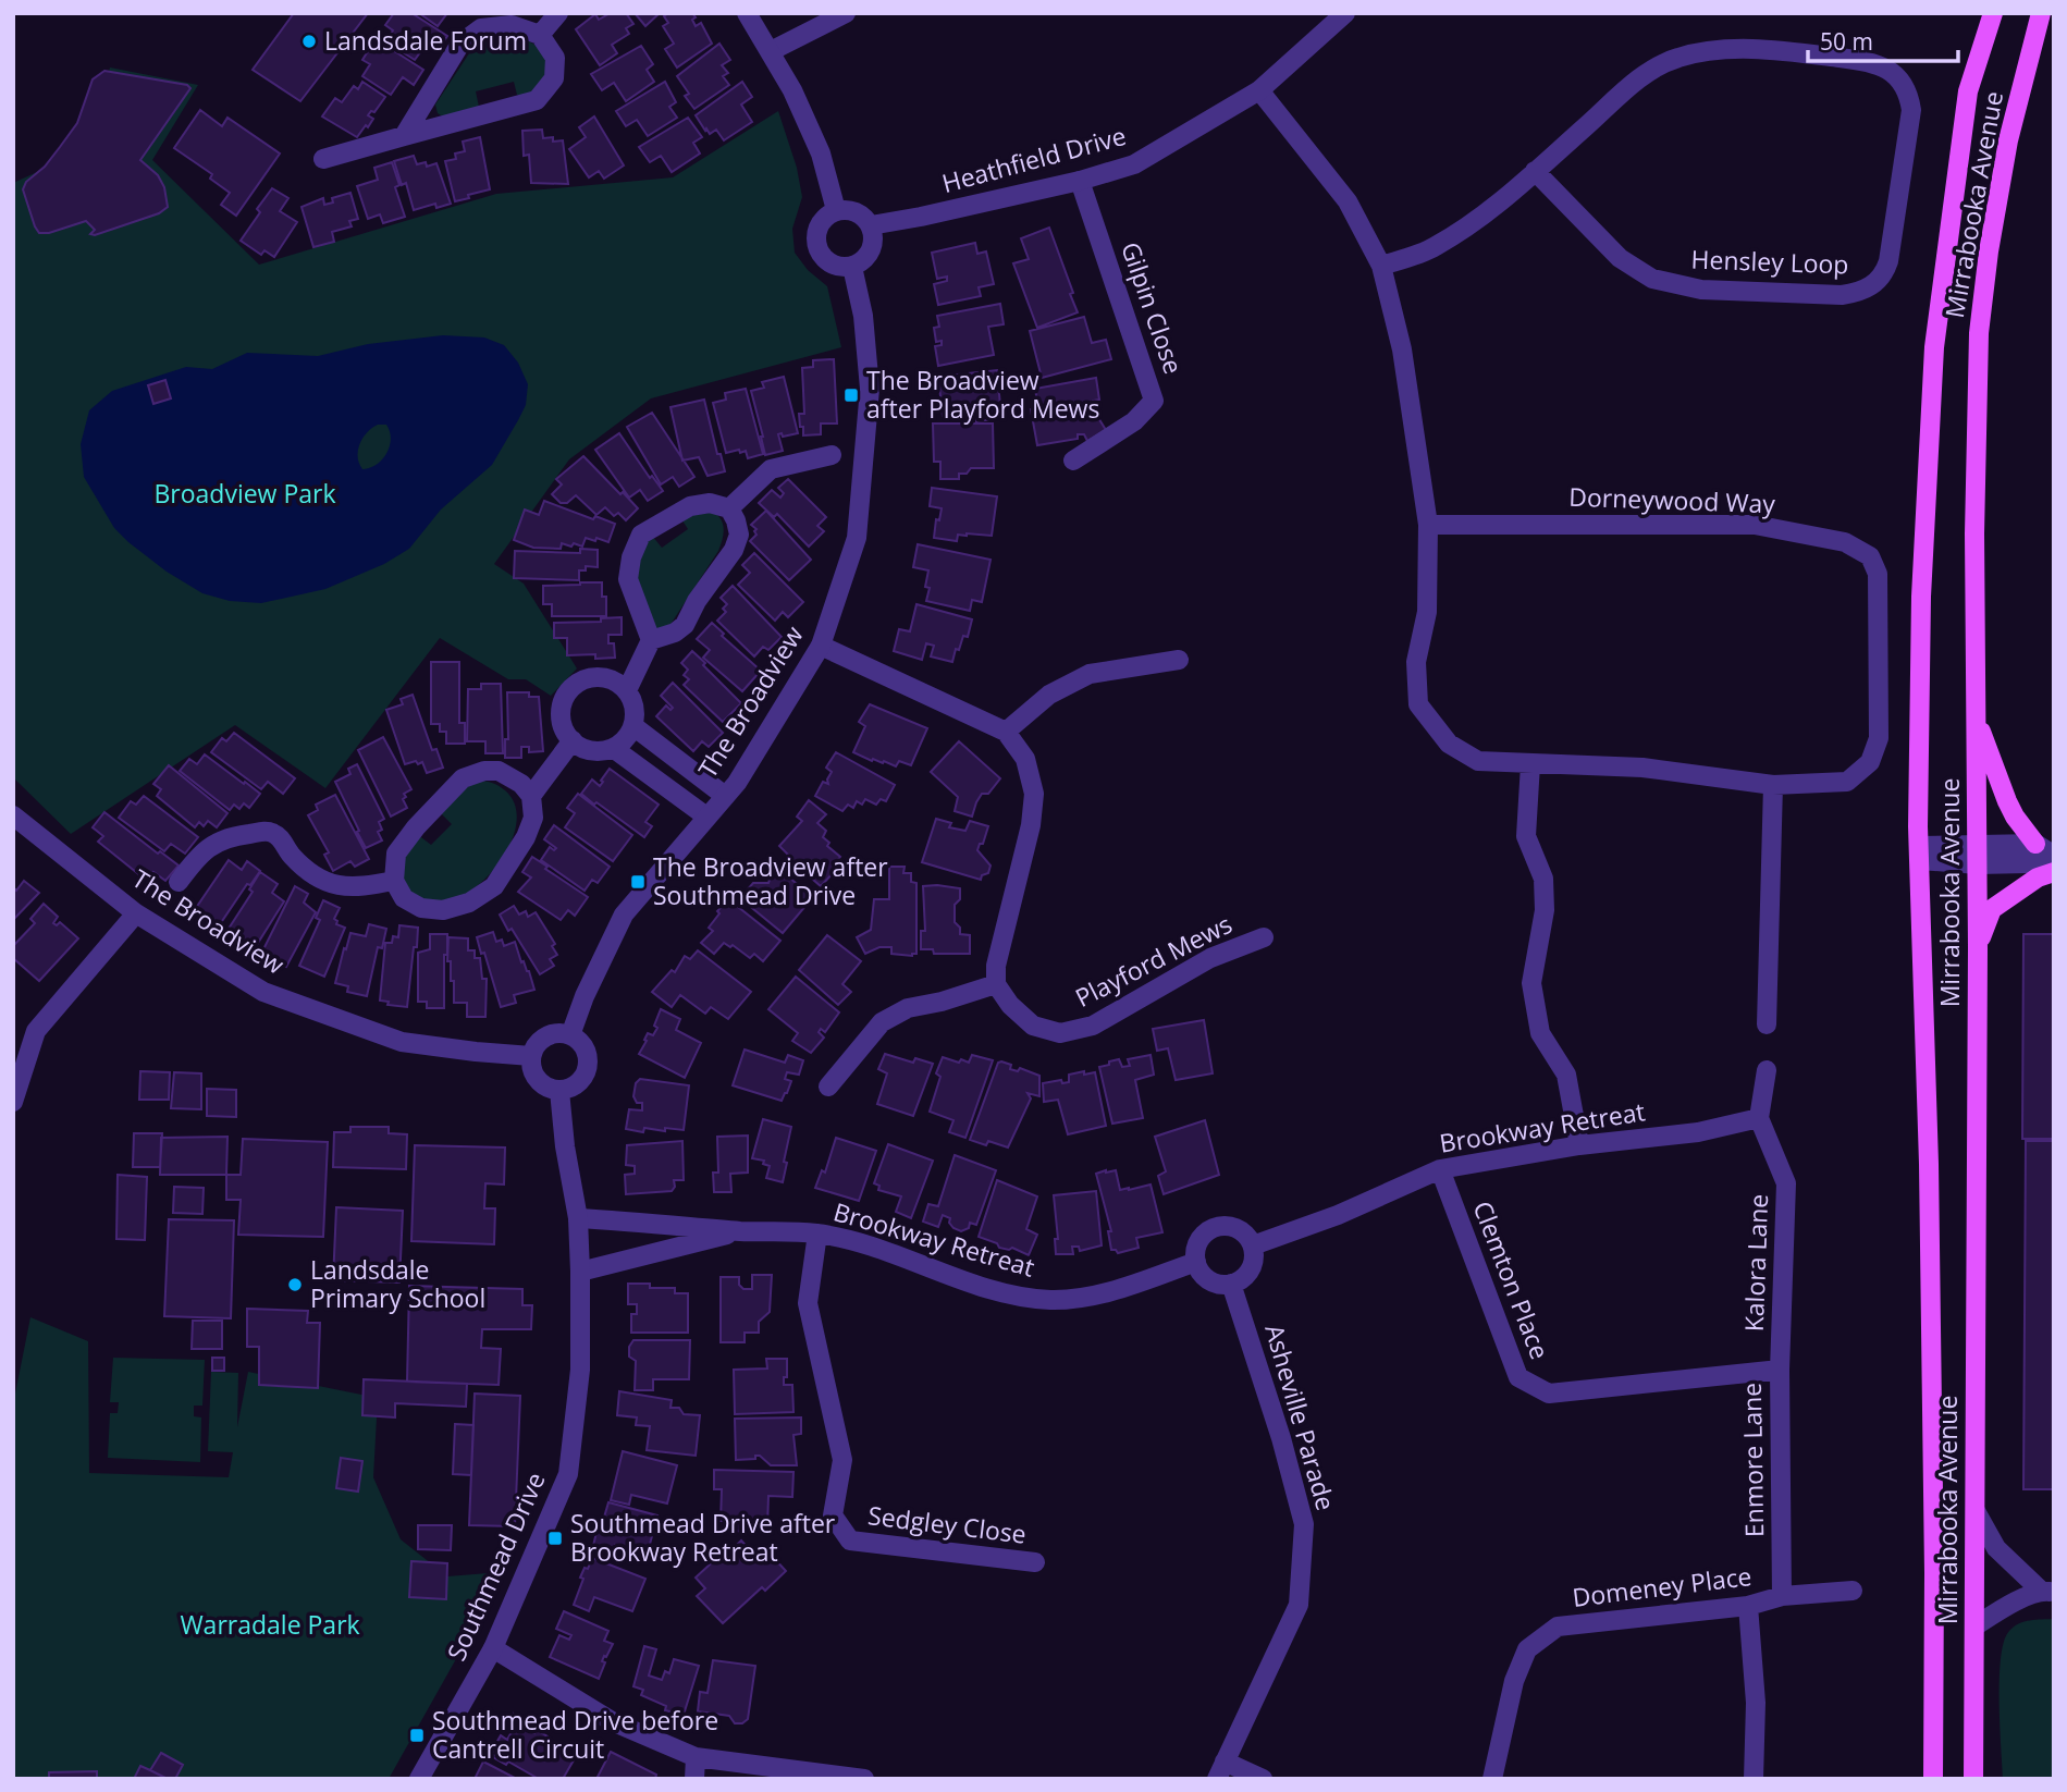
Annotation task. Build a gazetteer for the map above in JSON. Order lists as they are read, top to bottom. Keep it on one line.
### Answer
{"streets":{"main road":["Mirrabooka Avenue"],"street":["Heathfield Drive","Hensley Loop","Gilpin Close","Dorneywood Way","The Broadview","Playford Mews","Brookway Retreat","Kalora Lane","Clemton Place","Asheville Parade","Enmore Lane","Sedgley Close","Southmead Drive","Domeney Place"]},"crossings":[["Heathfield Drive","Gilpin Close"],["Heathfield Drive","Dorneywood Way"],["Heathfield Drive","The Broadview"],["Hensley Loop","Dorneywood Way"],["The Broadview","Southmead Drive"],["Brookway Retreat","Kalora Lane"],["Brookway Retreat","Clemton Place"],["Brookway Retreat","Asheville Parade"],["Brookway Retreat","Sedgley Close"],["Brookway Retreat","Southmead Drive"],["Kalora Lane","Clemton Place"],["Kalora Lane","Enmore Lane"],["Clemton Place","Enmore Lane"],["Enmore Lane","Domeney Place"]],"parks":["Broadview Park","Warradale Park"],"places":{"other":["Landsdale Forum","Landsdale Primary School"],"transit":["The Broadview after Playford Mews","The Broadview after Southmead Drive","Southmead Drive after Brookway Retreat","Southmead Drive before Cantrell Circuit"]},"scale_bar":"50 m"}
